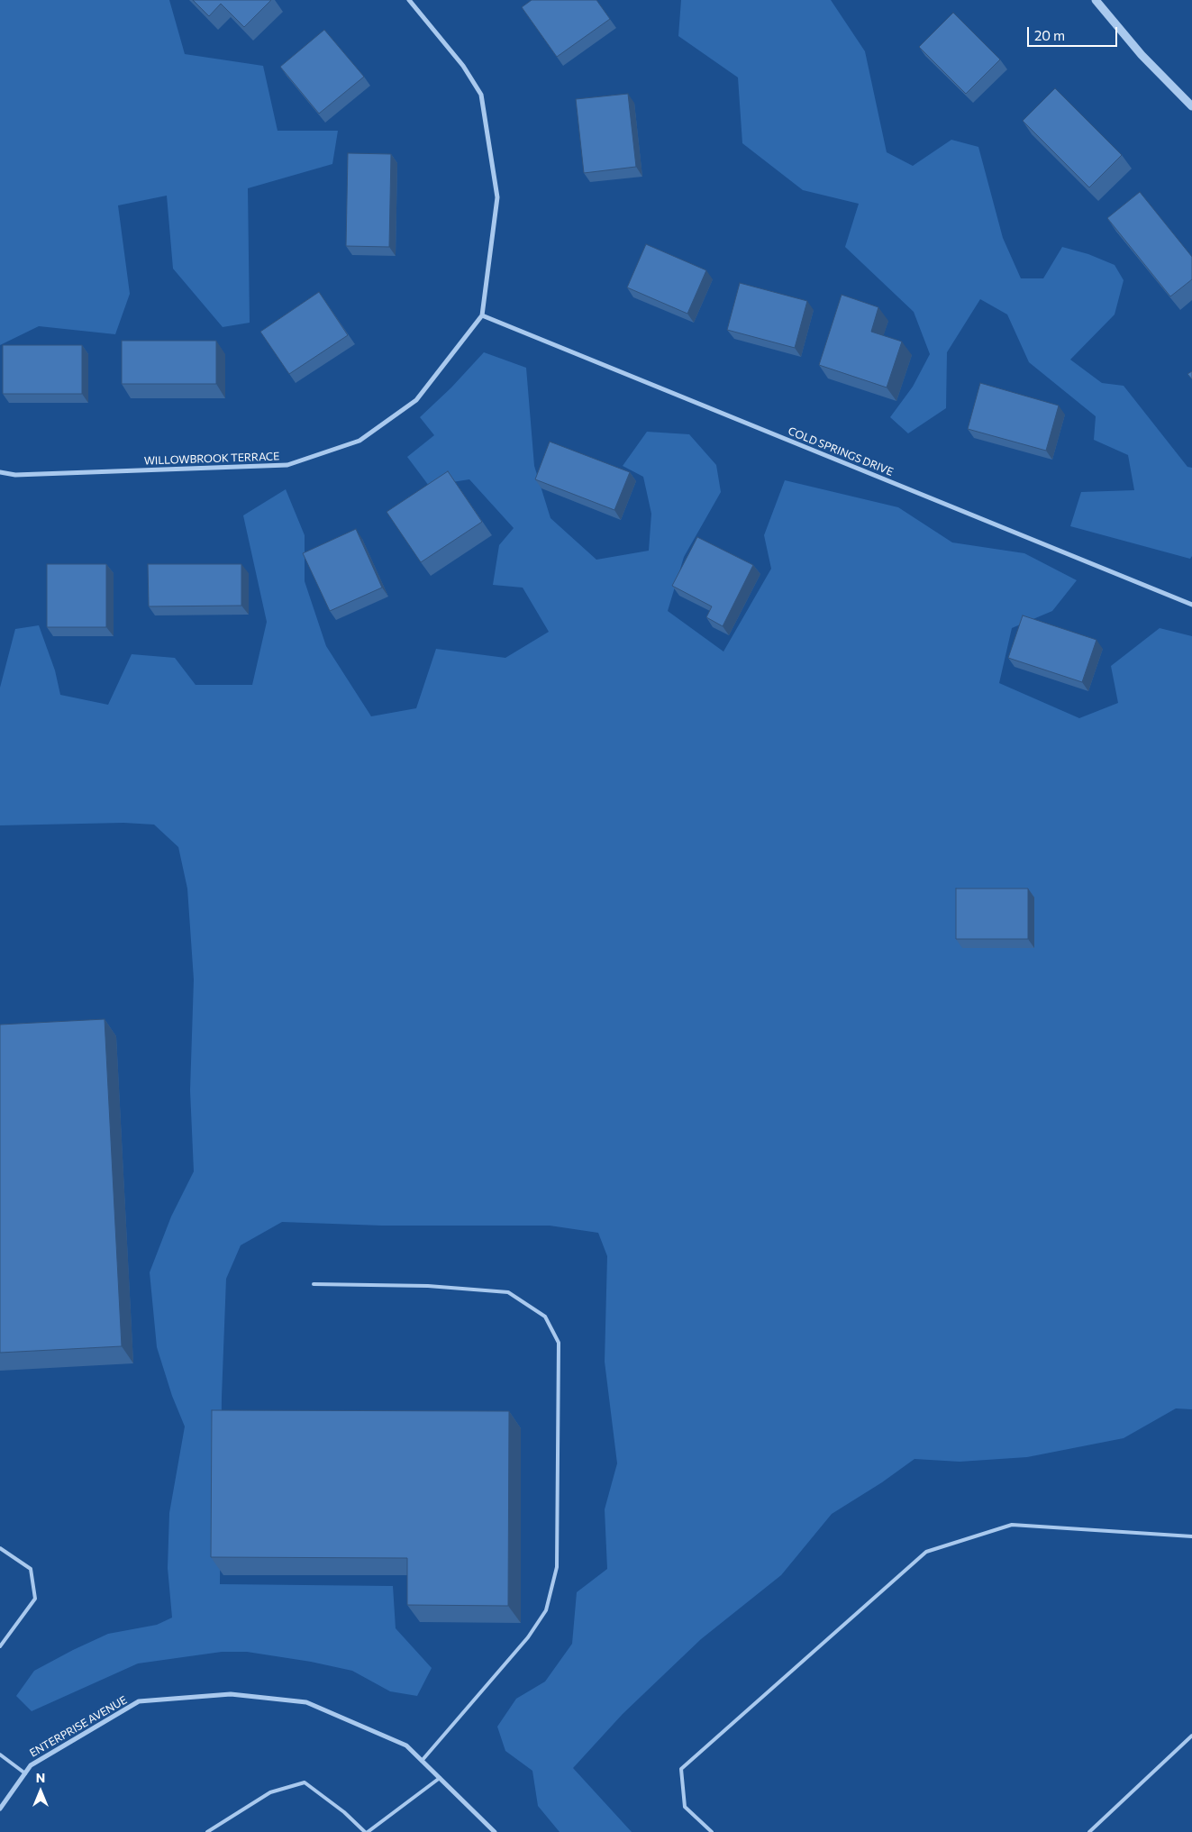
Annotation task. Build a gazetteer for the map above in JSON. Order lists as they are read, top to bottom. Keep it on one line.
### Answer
{"streets":{"street":["COLD SPRINGS DRIVE","WILLOWBROOK TERRACE","ENTERPRISE AVENUE"]},"crossings":[["COLD SPRINGS DRIVE","WILLOWBROOK TERRACE"]],"scale_bar":"20 m","north":"top"}
